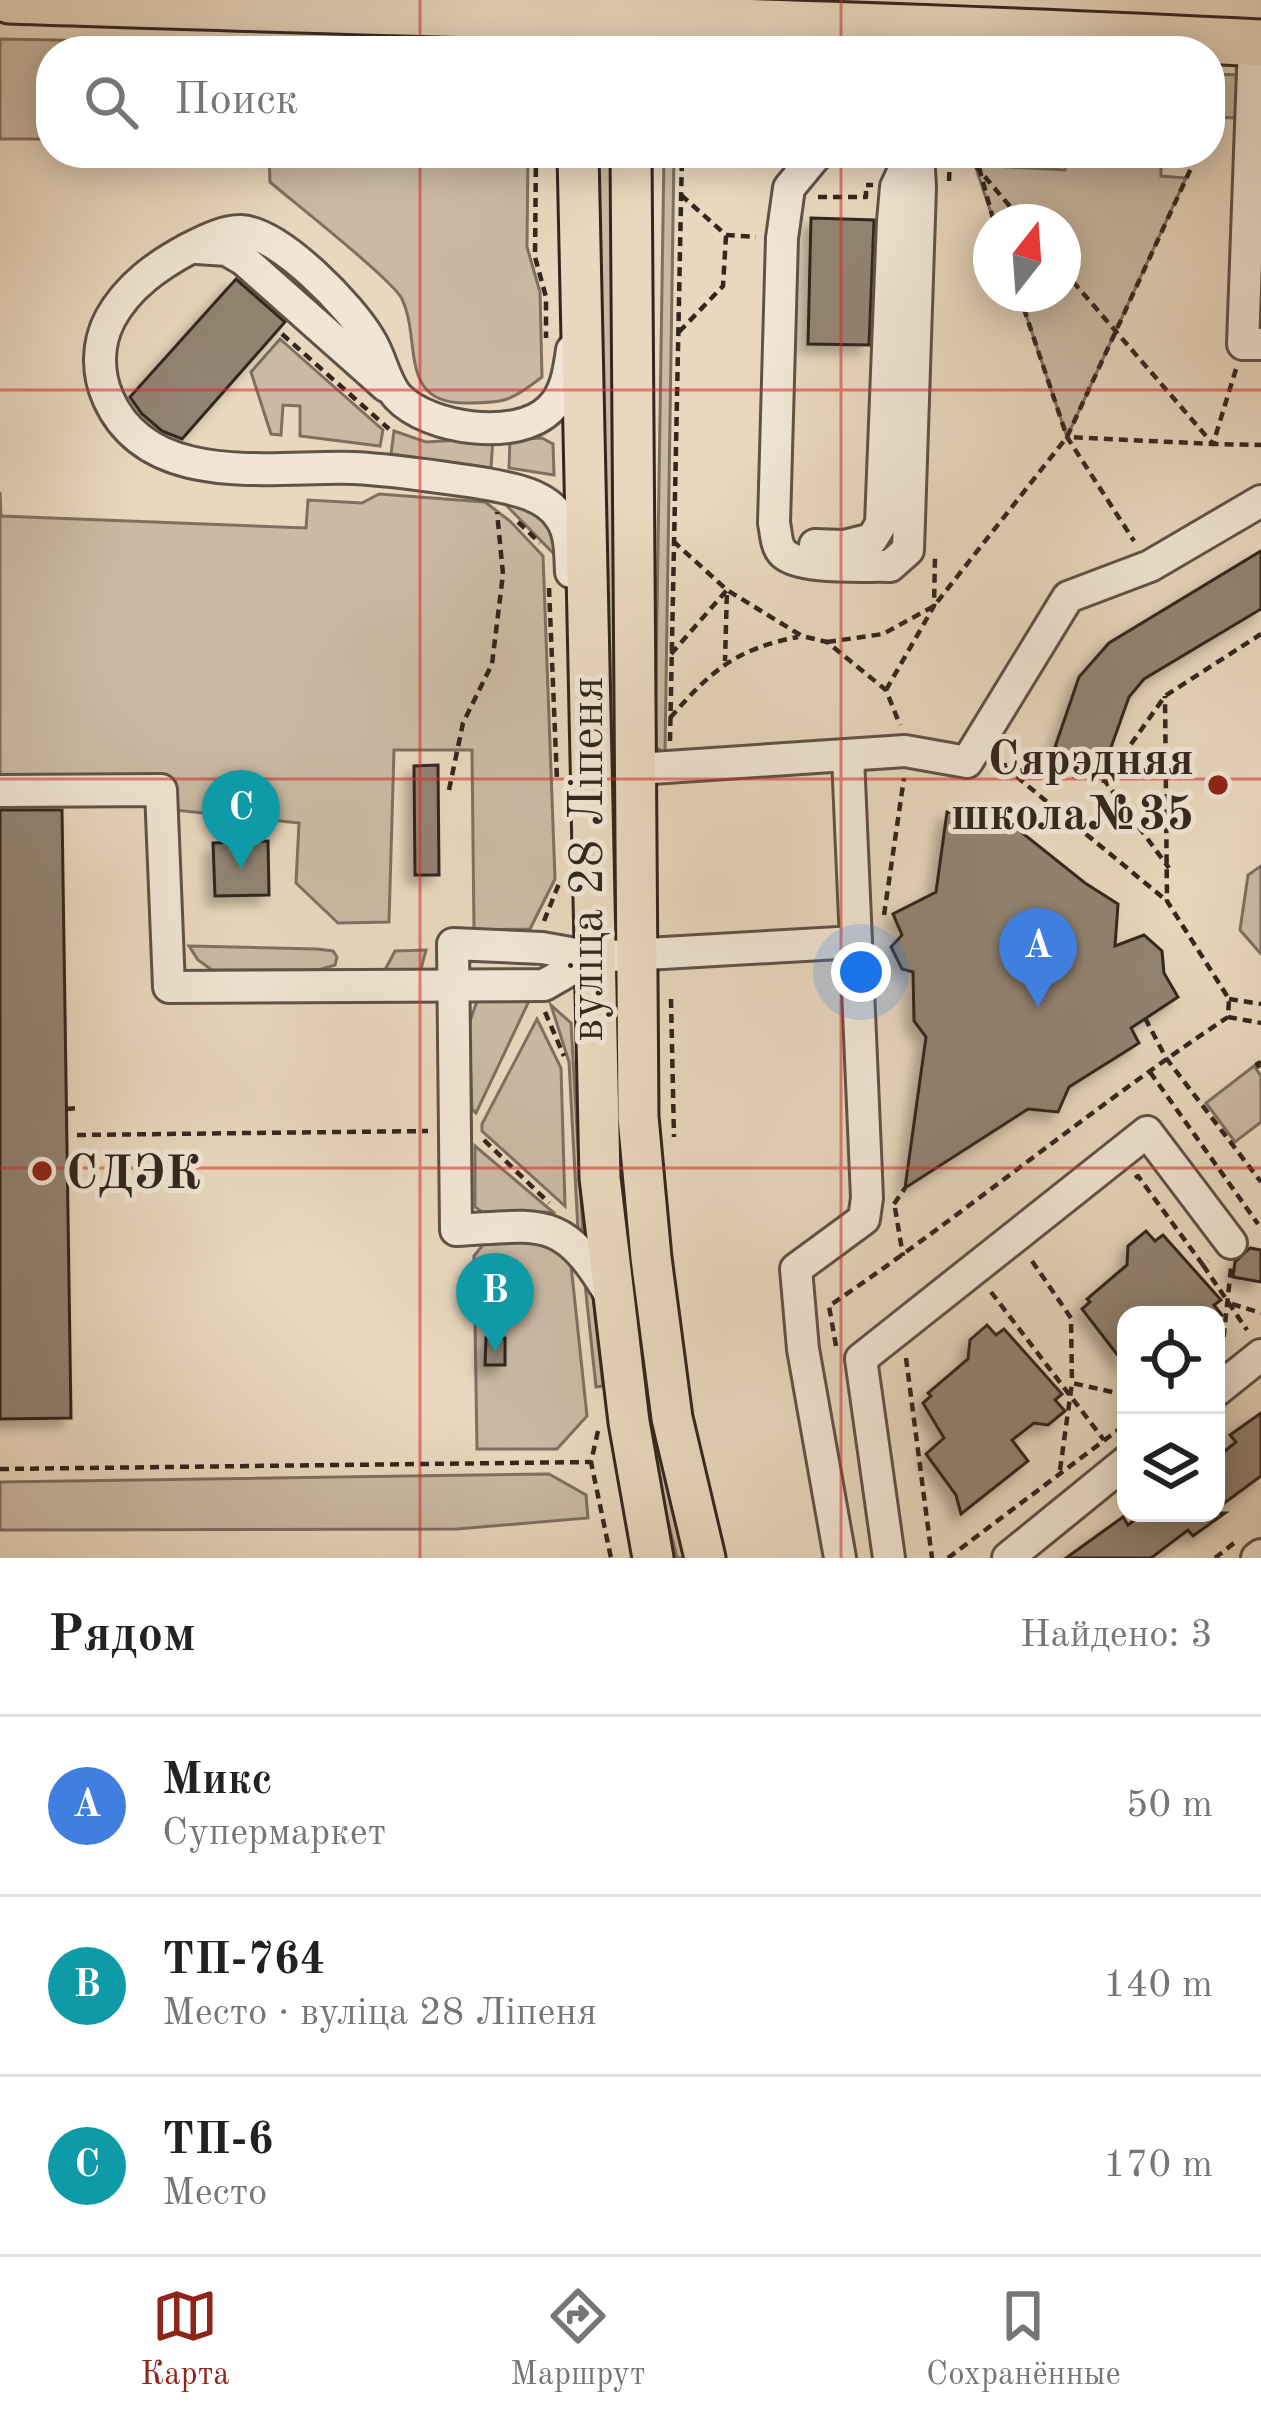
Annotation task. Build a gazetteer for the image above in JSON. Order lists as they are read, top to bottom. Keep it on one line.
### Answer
{"streets":{"main road":["вуліца 28 Ліпеня"]},"places":["Сярэдняя школа№35","СДЭК"],"north":"top","page":{"search":"Поиск","pins":["C","A","B"],"heading":["Рядом","Найдено: 3"],"list":[{"mark":"A","name":"Микс","note":"Супермаркет","value":"50 m"},{"mark":"B","name":"ТП-764","note":"Место · вуліца 28 Ліпеня","value":"140 m"},{"mark":"C","name":"ТП-6","note":"Место","value":"170 m"}],"nav":["Карта","Маршрут","Сохранённые"]}}
